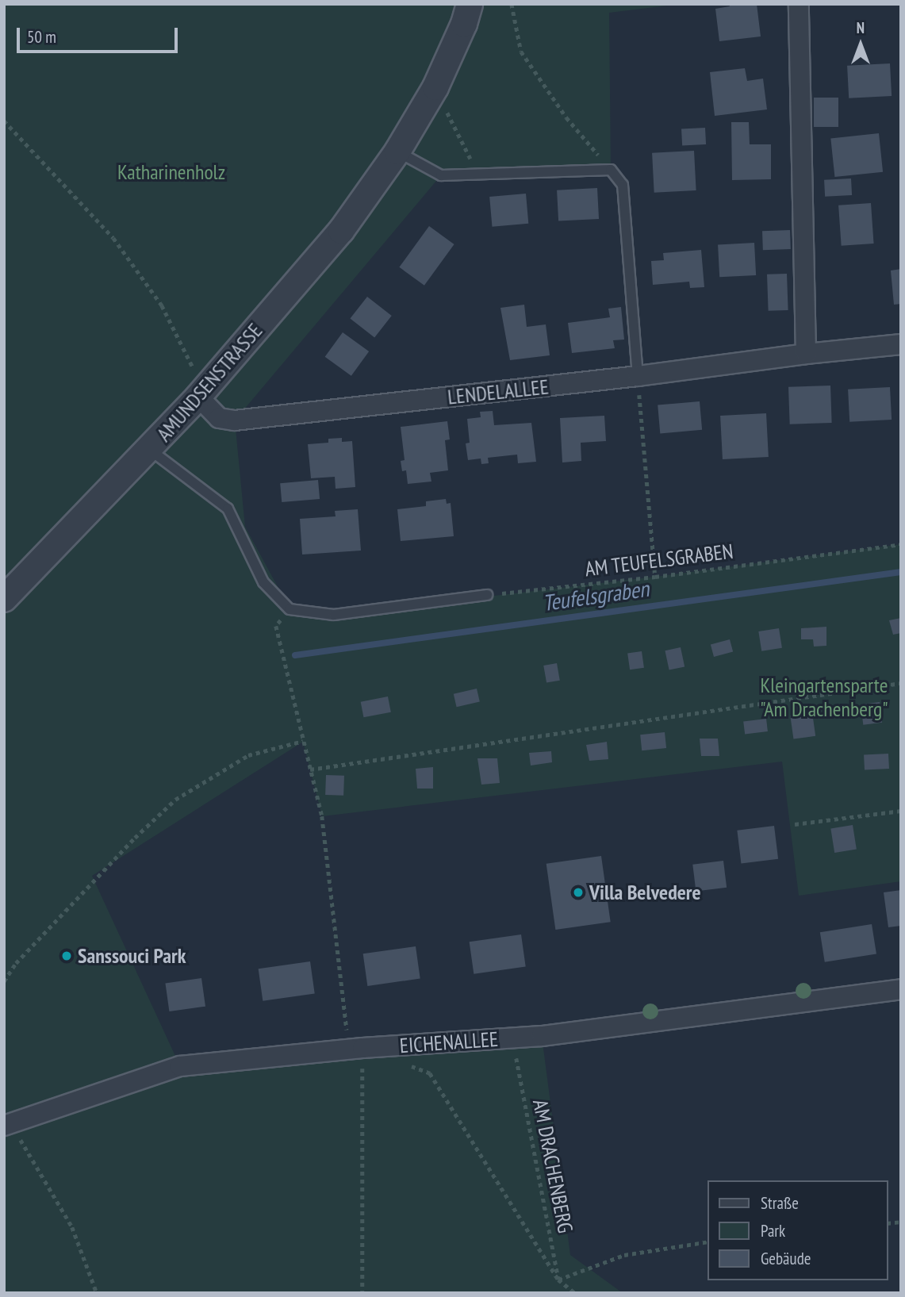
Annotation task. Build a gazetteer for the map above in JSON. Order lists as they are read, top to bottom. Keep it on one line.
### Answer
{"streets":{"street":["AMUNDSENSTRASSE","LENDELALLEE","EICHENALLEE"],"path":["AM TEUFELSGRABEN","AM DRACHENBERG"]},"crossings":[["AMUNDSENSTRASSE","LENDELALLEE"],["EICHENALLEE","AM DRACHENBERG"]],"water":["Teufelsgraben"],"parks":["Katharinenholz","Kleingartensparte \"Am Drachenberg\""],"places":["Villa Belvedere","Sanssouci Park"],"legend":["Straße","Park","Gebäude"],"scale_bar":"50 m","north":"top"}
